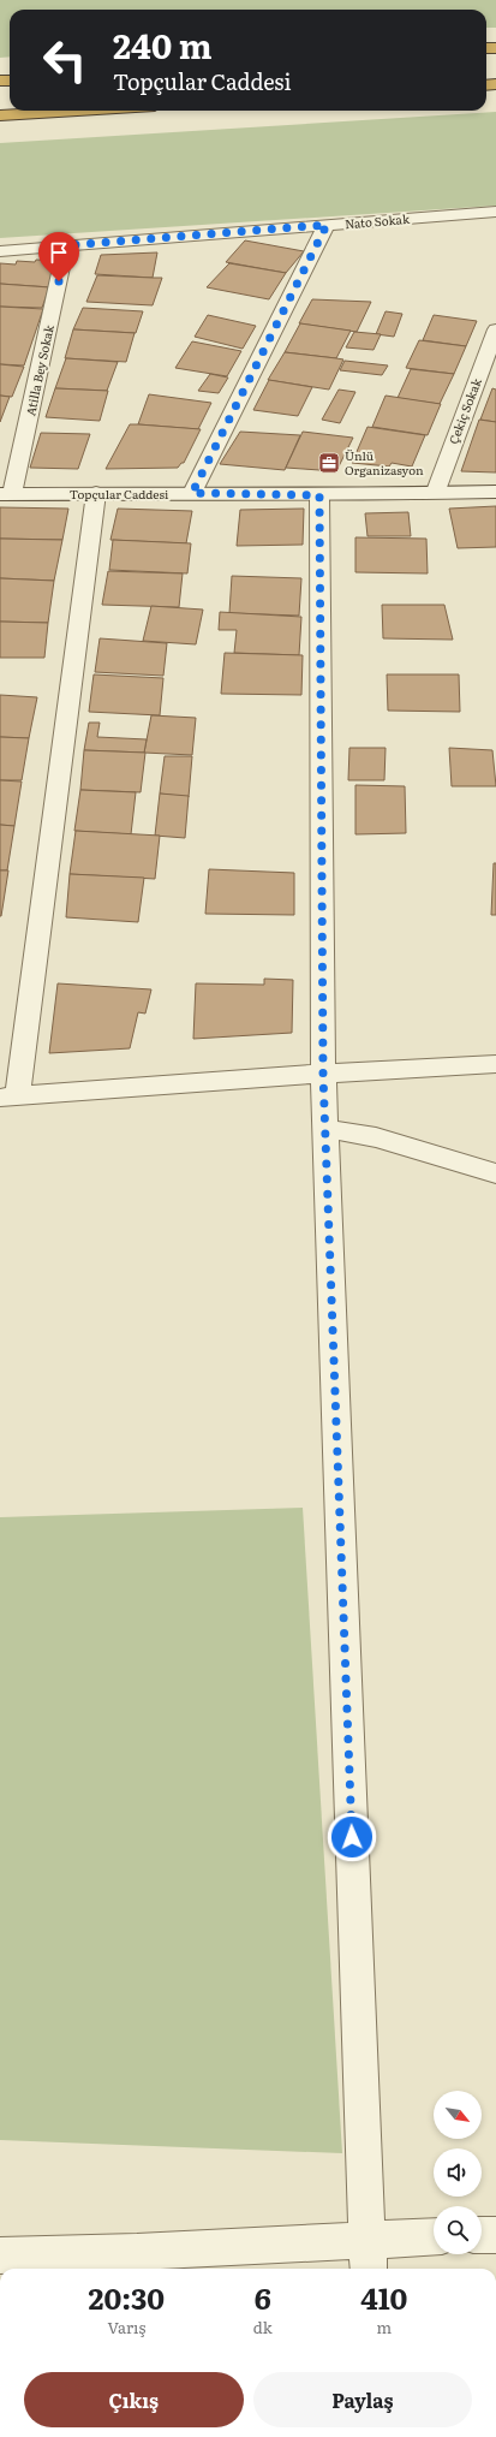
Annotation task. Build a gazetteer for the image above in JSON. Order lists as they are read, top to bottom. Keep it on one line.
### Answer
{"streets":{"street":["Nato Sokak","Atilla Bey Sokak","Çekiç Sokak","Topçular Caddesi"]},"crossings":[["Nato Sokak","Atilla Bey Sokak"],["Atilla Bey Sokak","Topçular Caddesi"],["Çekiç Sokak","Topçular Caddesi"]],"places":{"office":["Ünlü Organizasyon"]},"north":"bottom right","page":{"turn":["240 m","Topçular Caddesi"],"eta":["20:30","Varış","6","dk","410","m"],"buttons":["Çıkış","Paylaş"]}}
